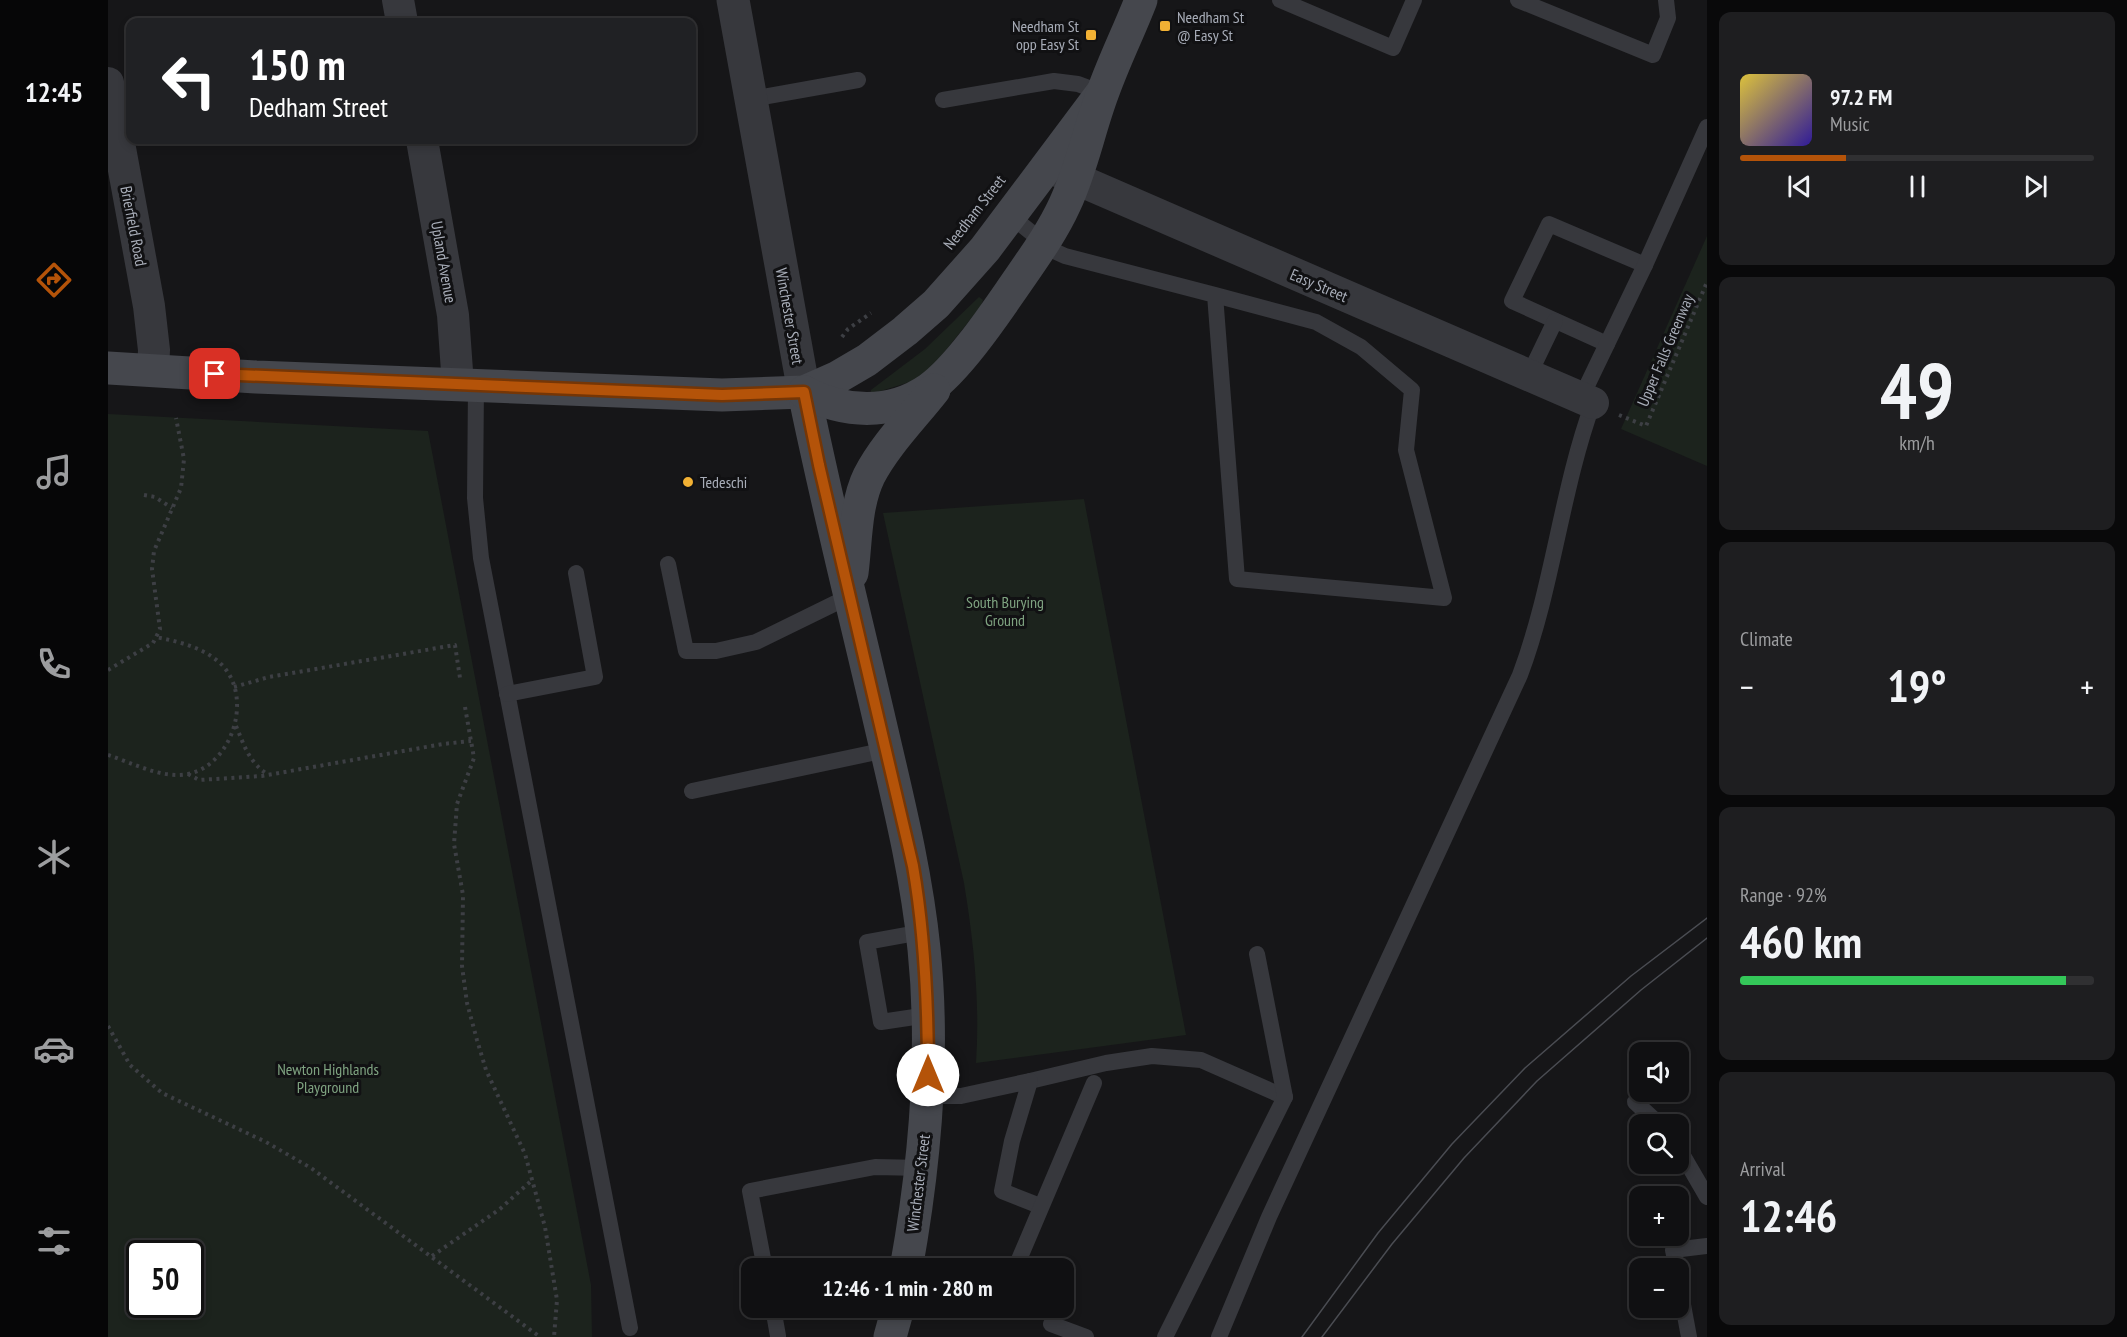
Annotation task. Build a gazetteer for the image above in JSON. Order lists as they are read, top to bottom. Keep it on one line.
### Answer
{"streets":{"main road":["Needham Street","Winchester Street"],"street":["Brierfield Road","Upland Avenue","Easy Street"],"path":["Upper Falls Greenway"]},"crossings":[["Needham Street","Easy Street"],["Needham Street","Winchester Street"]],"parks":["South Burying Ground","Newton Highlands Playground"],"places":{"transit":["Needham St @ Easy St","Needham St opp Easy St"],"other":["Tedeschi"]},"page":{"tabs":"12:45","turn":["150 m","Dedham Street"],"song":["97.2 FM","Music"],"tile":[["49","km/h"],"Climate",["Range · 92%","460 km"],["Arrival","12:46"]],"heat":["−","19°","+"],"map_buttons":["+","−"],"limit":"50","trip":"12:46 · 1 min · 280 m"}}
